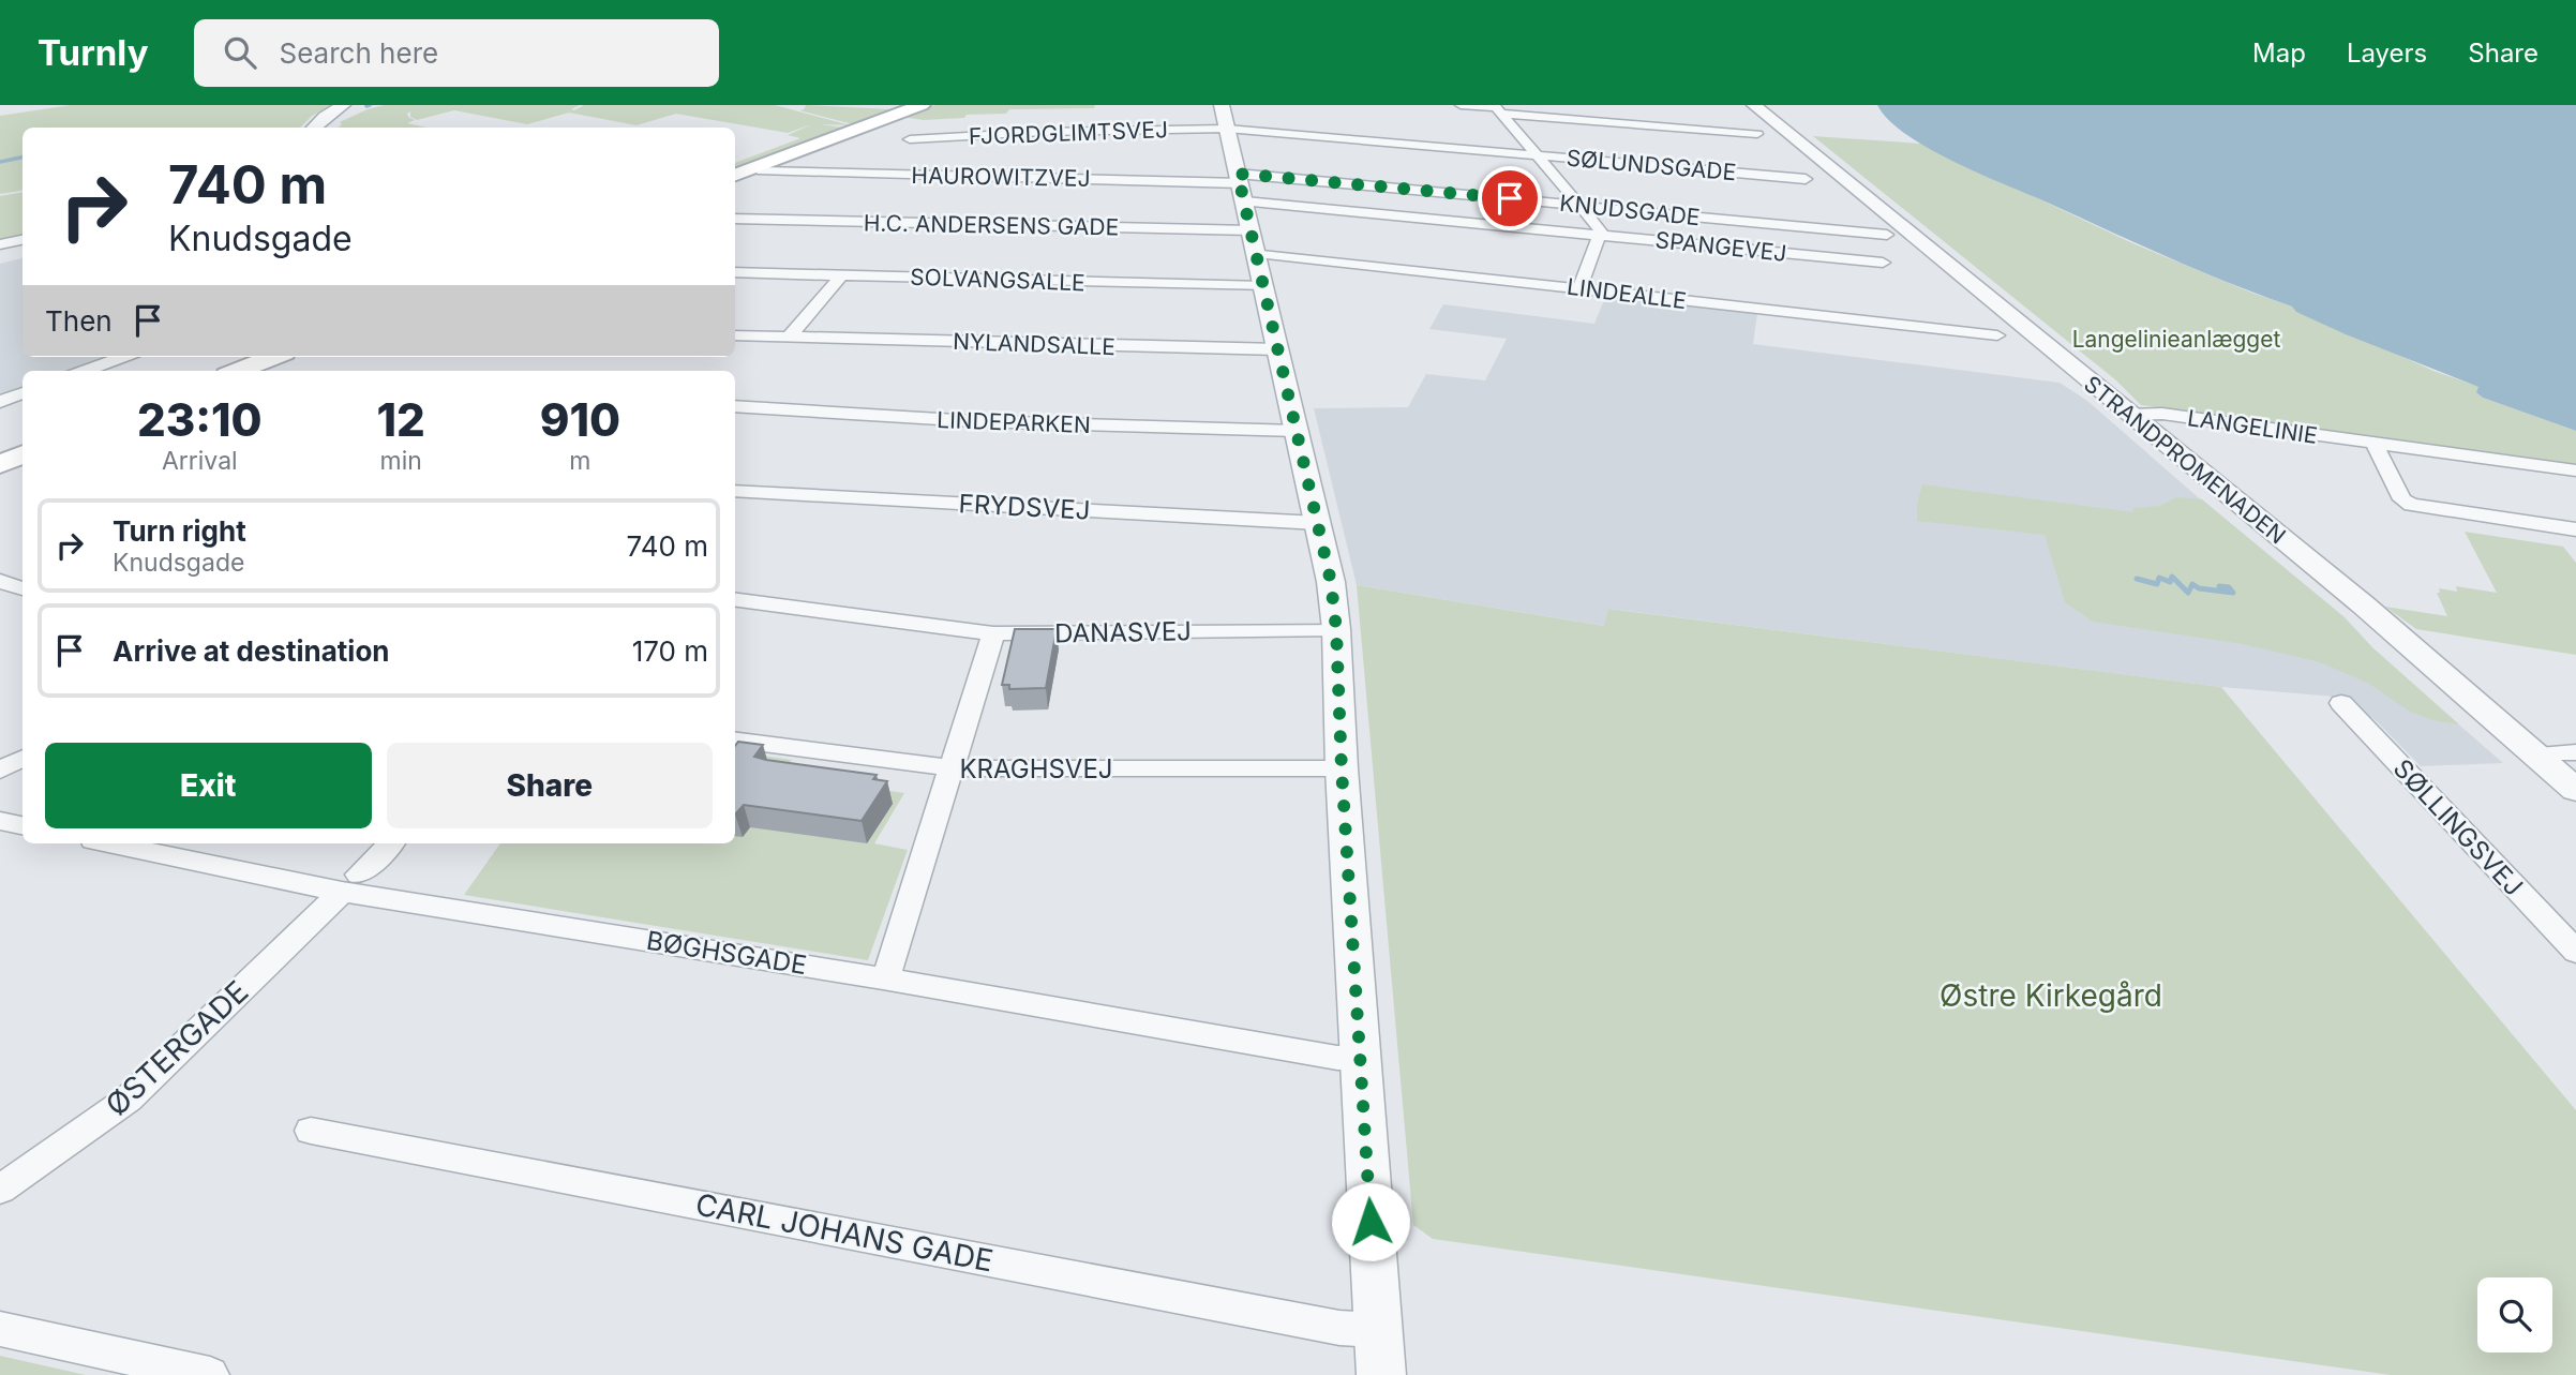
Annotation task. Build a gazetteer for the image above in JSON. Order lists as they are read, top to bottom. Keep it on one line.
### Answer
{"streets":{"street":["FJORDGLIMTSVEJ","SØLUNDSGADE","HAUROWITZVEJ","KNUDSGADE","H.C. ANDERSENS GADE","SPANGEVEJ","SOLVANGSALLE","LINDEALLE","NYLANDSALLE","LINDEPARKEN","LANGELINIE","STRANDPROMENADEN","FRYDSVEJ","DANASVEJ","KRAGHSVEJ","SØLLINGSVEJ","BØGHSGADE","ØSTERGADE","CARL JOHANS GADE"]},"crossings":[["FJORDGLIMTSVEJ","SØLUNDSGADE"],["HAUROWITZVEJ","KNUDSGADE"],["HAUROWITZVEJ","H.C. ANDERSENS GADE"],["HAUROWITZVEJ","SPANGEVEJ"],["HAUROWITZVEJ","LINDEALLE"],["KNUDSGADE","H.C. ANDERSENS GADE"],["KNUDSGADE","SPANGEVEJ"],["KNUDSGADE","LINDEALLE"],["H.C. ANDERSENS GADE","SPANGEVEJ"],["H.C. ANDERSENS GADE","LINDEALLE"],["SPANGEVEJ","LINDEALLE"],["LANGELINIE","STRANDPROMENADEN"],["BØGHSGADE","ØSTERGADE"]],"parks":["Langelinieanlægget","Østre Kirkegård"],"page":{"header":"Turnly","search":"Search here","nav":["Map","Layers","Share"],"turn":["740 m","Knudsgade"],"then":"Then","eta":["23:10","Arrival","12","min","910","m"],"list":[{"name":"Turn right","note":"Knudsgade","value":"740 m"},{"name":"Arrive at destination","value":"170 m"}],"buttons":["Exit","Share"]}}
